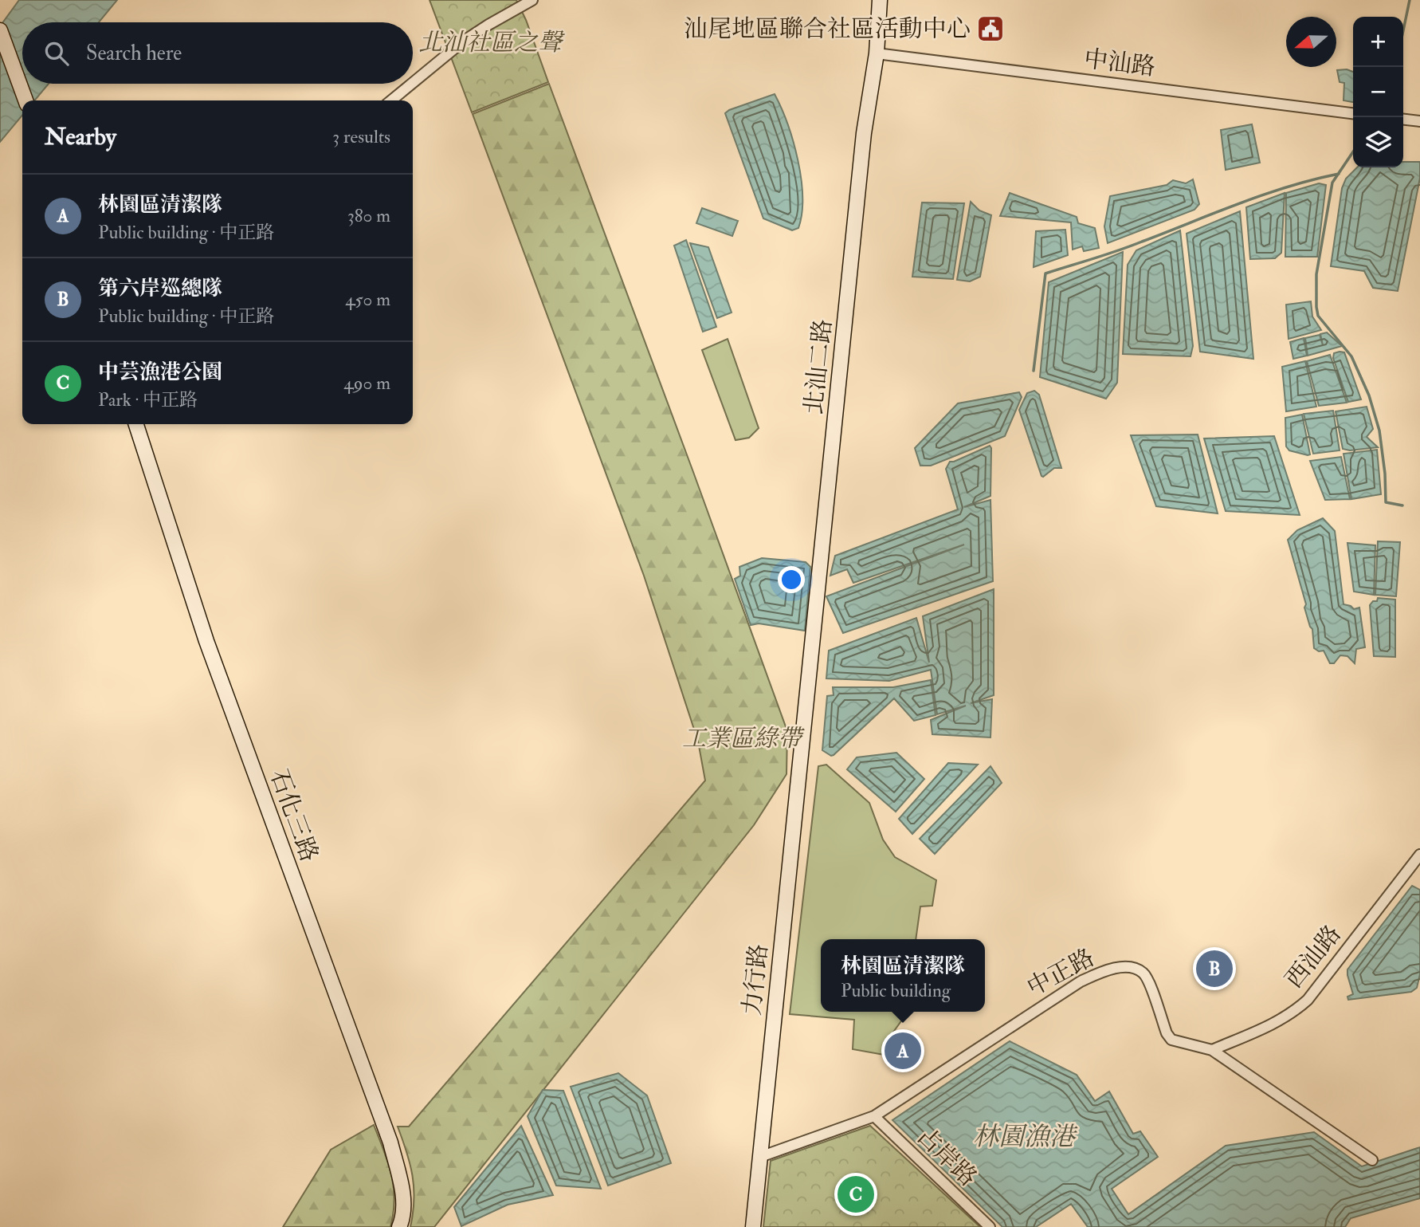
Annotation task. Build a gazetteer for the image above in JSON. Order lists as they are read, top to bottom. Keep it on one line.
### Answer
{"streets":{"street":["中汕路","北汕二路","石化三路","西汕路","中正路","力行路","占岸路"]},"crossings":[["中汕路","北汕二路"],["北汕二路","力行路"],["西汕路","中正路"],["中正路","力行路"],["中正路","占岸路"]],"water":["林園漁港"],"parks":["北汕社區之聲","工業區綠帶"],"places":{"public building":["汕尾地區聯合社區活動中心"]},"north":"left","page":{"map_buttons":["+","−"],"search":"Search here","heading":["Nearby","3 results"],"list":[{"mark":"A","name":"林園區清潔隊","note":"Public building · 中正路","value":"380 m"},{"mark":"B","name":"第六岸巡總隊","note":"Public building · 中正路","value":"450 m"},{"mark":"C","name":"中芸漁港公園","note":"Park · 中正路","value":"490 m"}],"popup":["林園區清潔隊","Public building"],"pins":["B","A","C"]}}
